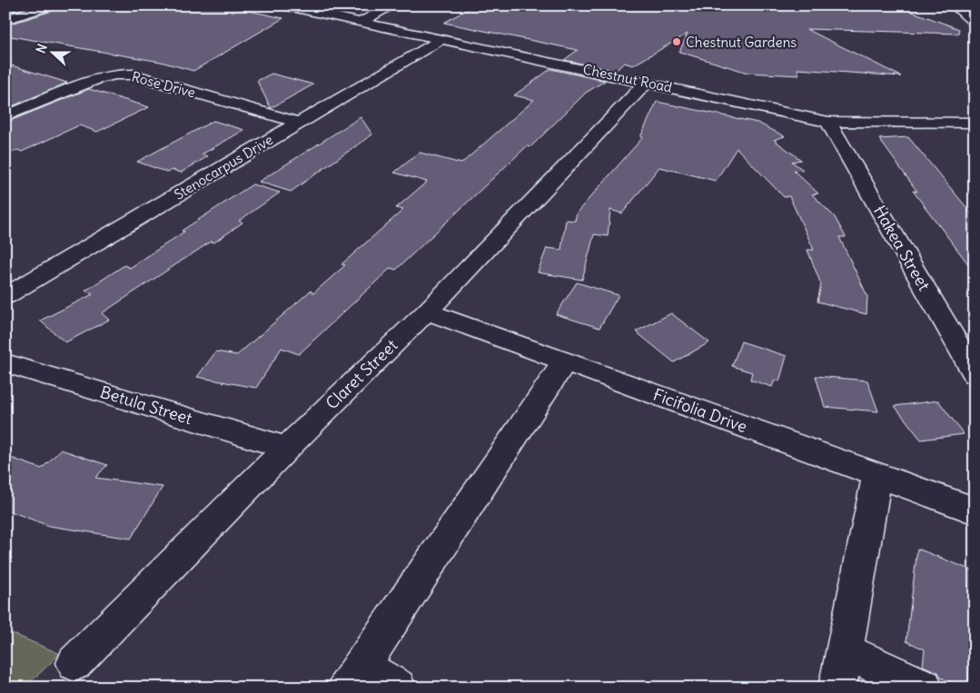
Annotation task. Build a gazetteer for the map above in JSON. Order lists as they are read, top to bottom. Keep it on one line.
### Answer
{"streets":{"street":["Chestnut Road","Rose Drive","Stenocarpus Drive","Hakea Street","Claret Street","Betula Street","Ficifolia Drive"]},"crossings":[["Chestnut Road","Stenocarpus Drive"],["Chestnut Road","Hakea Street"],["Chestnut Road","Claret Street"],["Rose Drive","Stenocarpus Drive"],["Claret Street","Betula Street"],["Claret Street","Ficifolia Drive"]],"places":["Chestnut Gardens"],"north":"left"}
